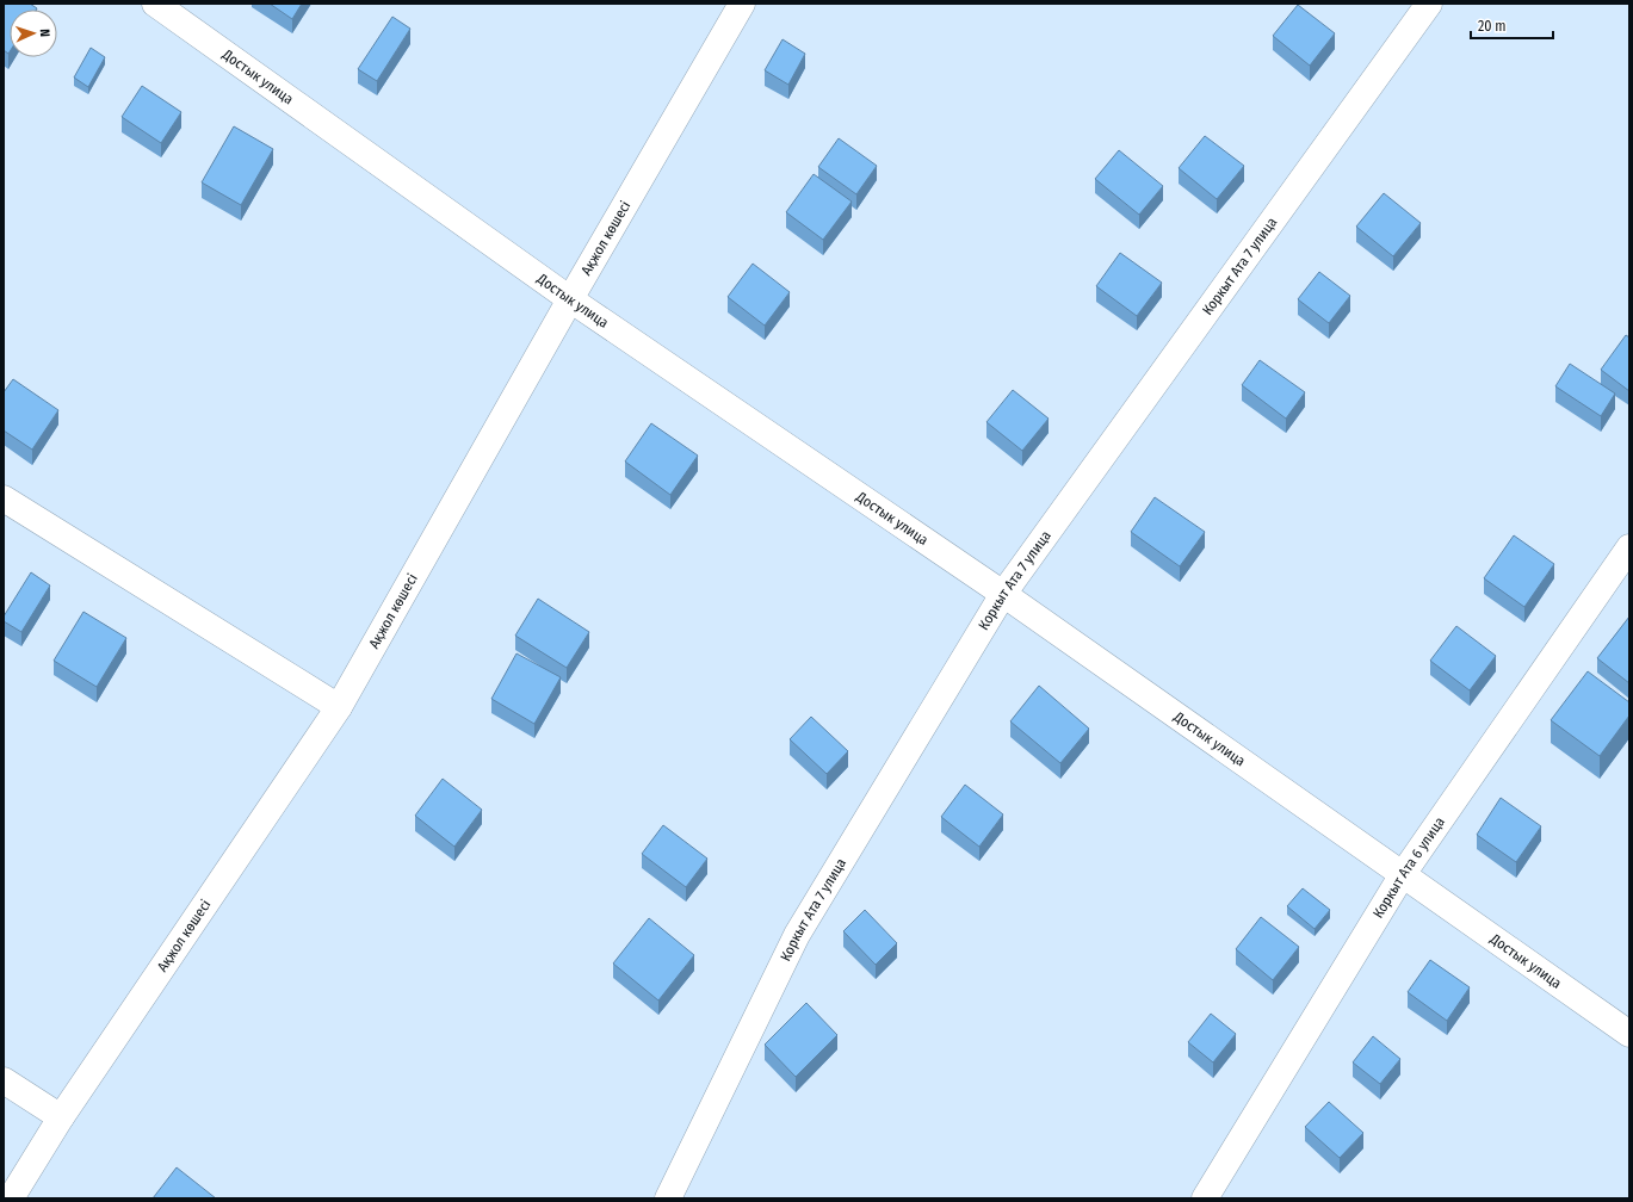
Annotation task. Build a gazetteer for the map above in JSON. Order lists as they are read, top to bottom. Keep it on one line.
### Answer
{"streets":{"street":["Достык улица","Ақжол көшесі","Коркыт Ата 7 улица","Коркыт Ата 6 улица"]},"crossings":[["Достык улица","Ақжол көшесі"],["Достык улица","Коркыт Ата 7 улица"],["Достык улица","Коркыт Ата 6 улица"]],"scale_bar":"20 m","north":"right"}
